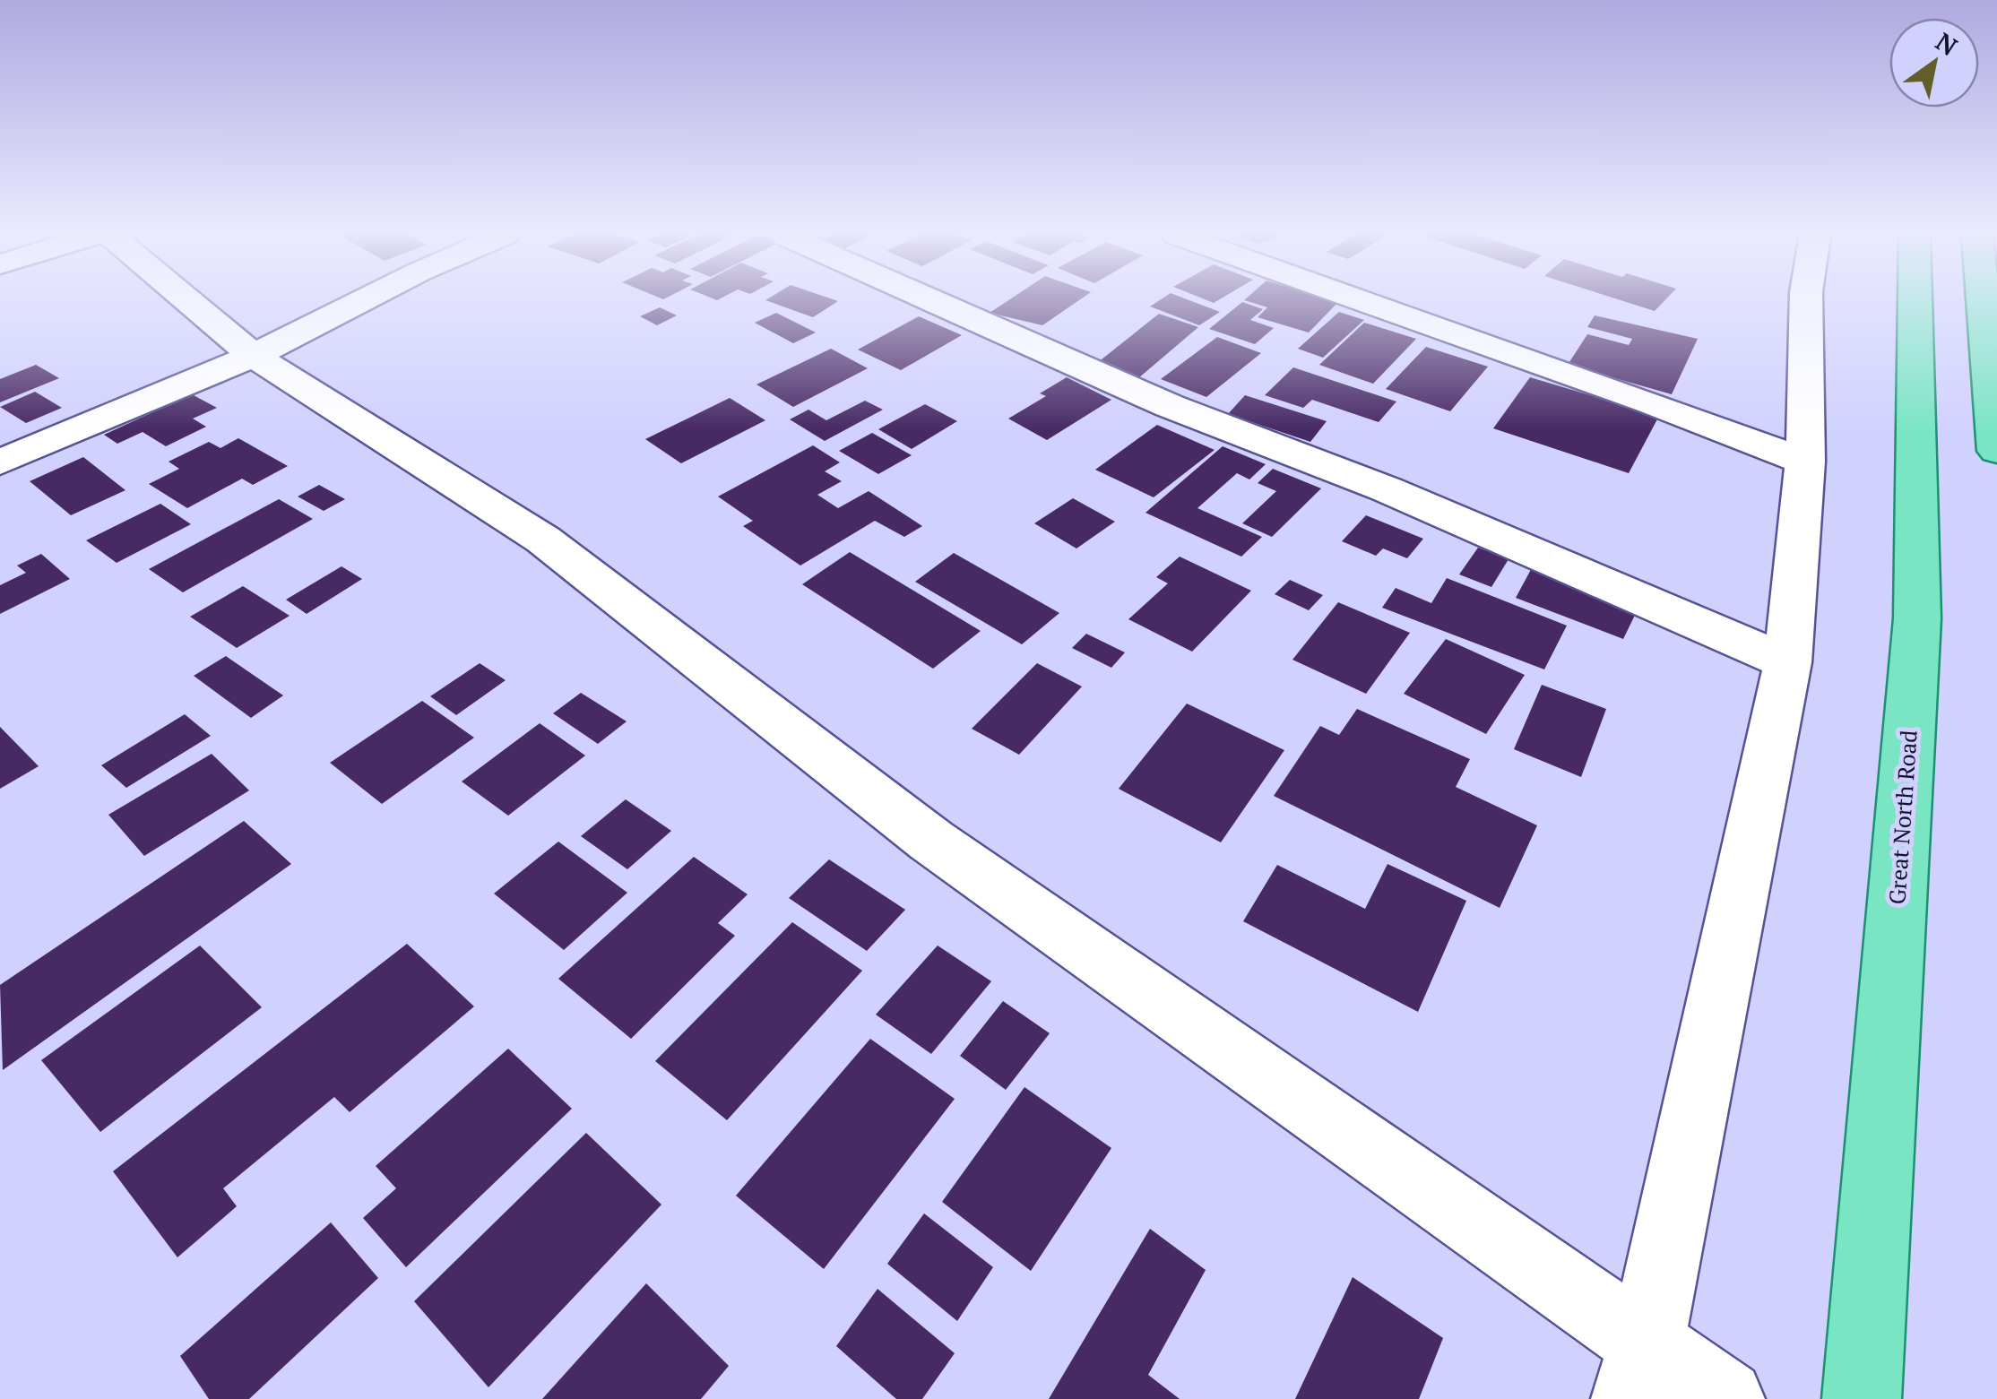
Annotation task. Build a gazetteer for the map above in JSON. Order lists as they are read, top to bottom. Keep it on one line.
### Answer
{"streets":{"main road":["Great North Road"]},"north":"top right"}
